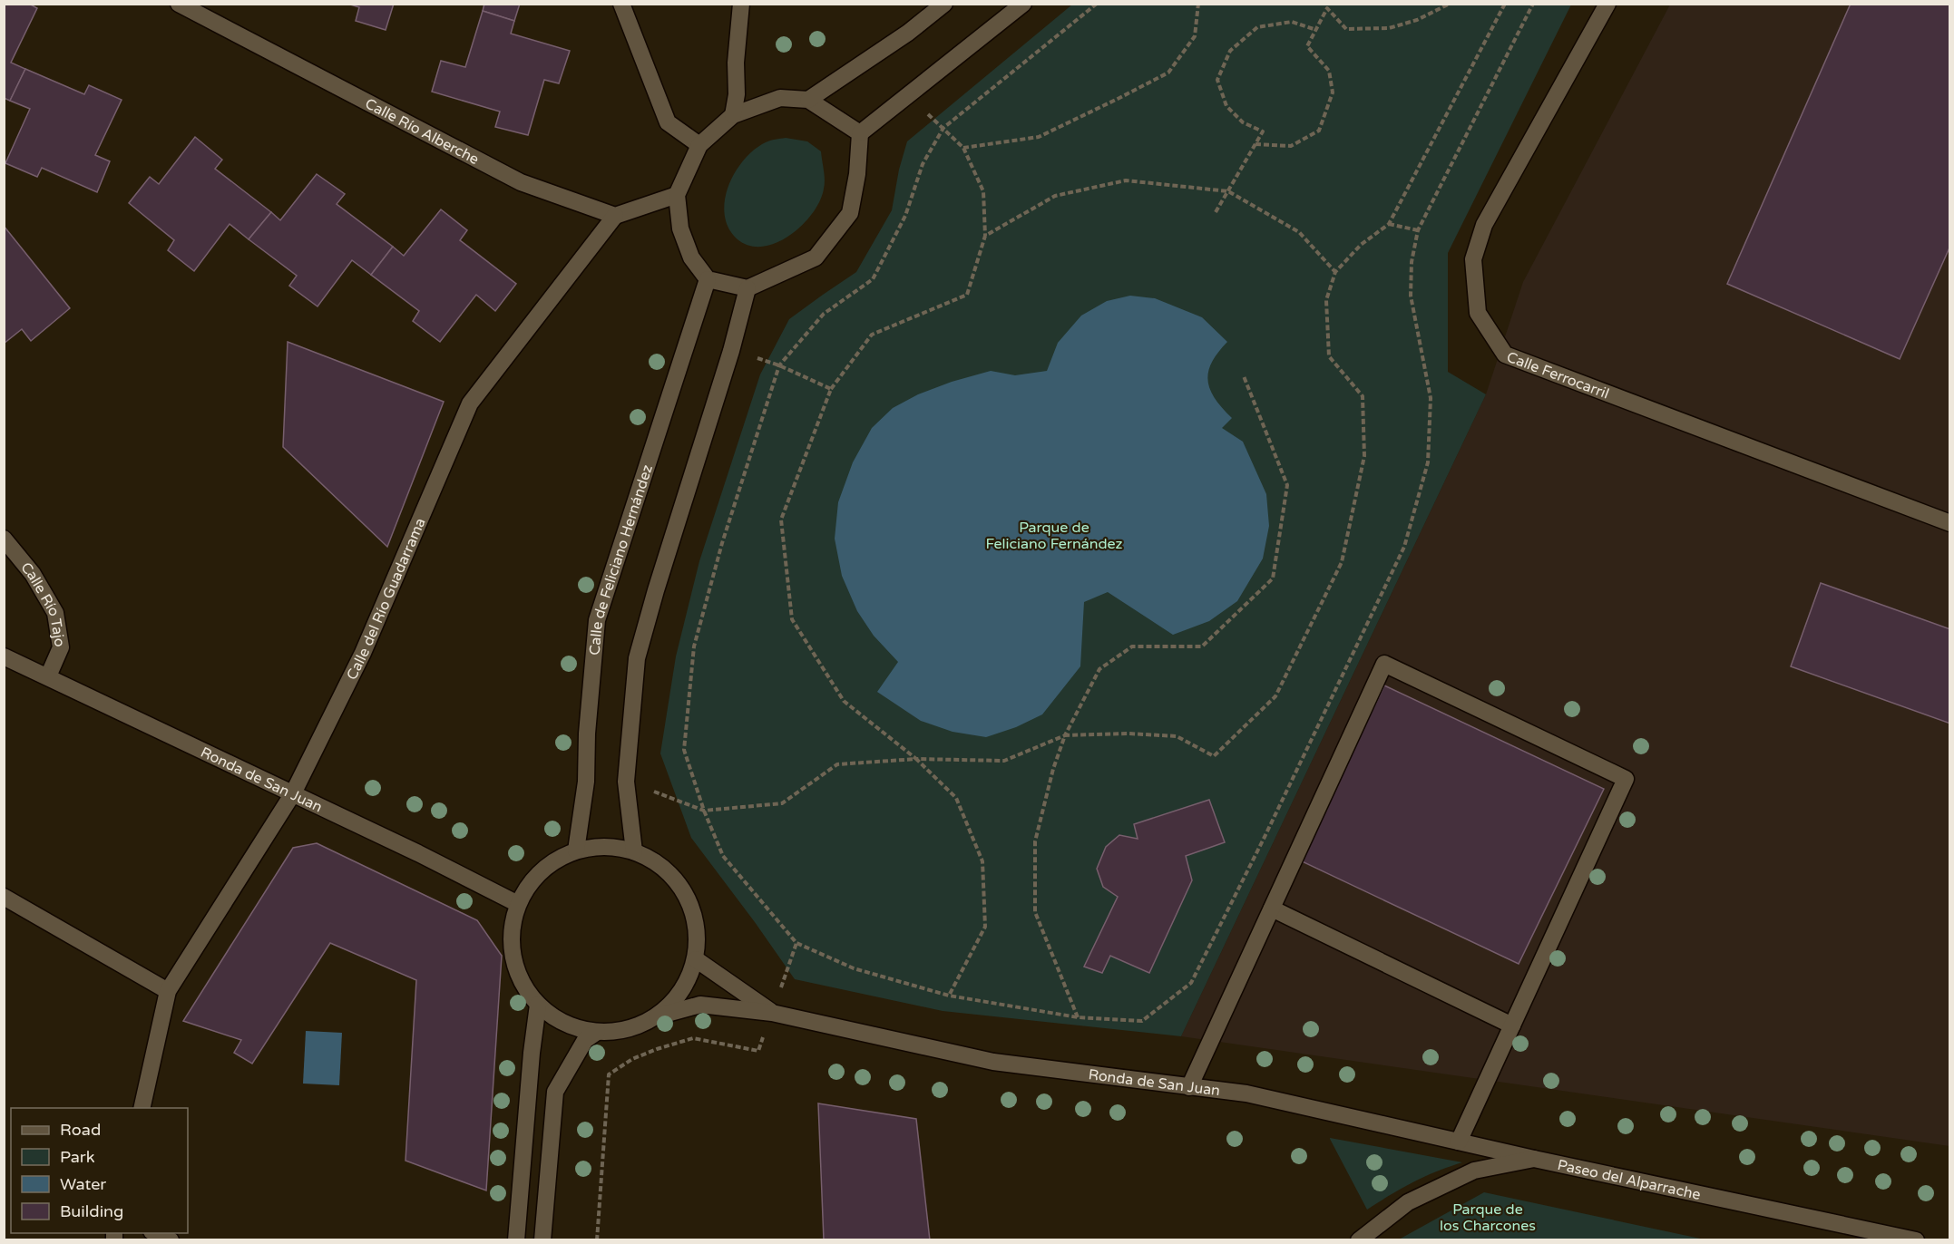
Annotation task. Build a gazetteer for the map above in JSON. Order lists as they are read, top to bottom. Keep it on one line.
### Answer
{"streets":{"street":["Calle Río Alberche","Calle Ferrocarril","Calle de Feliciano Hernández","Calle del Río Guadarrama","Calle Río Tajo","Ronda de San Juan","Paseo del Alparrache"]},"crossings":[["Calle Río Alberche","Calle del Río Guadarrama"],["Calle de Feliciano Hernández","Ronda de San Juan"],["Calle del Río Guadarrama","Ronda de San Juan"],["Calle Río Tajo","Ronda de San Juan"],["Ronda de San Juan","Paseo del Alparrache"]],"parks":["Parque de Feliciano Fernández","Parque de los Charcones"],"legend":["Road","Park","Water","Building"]}
